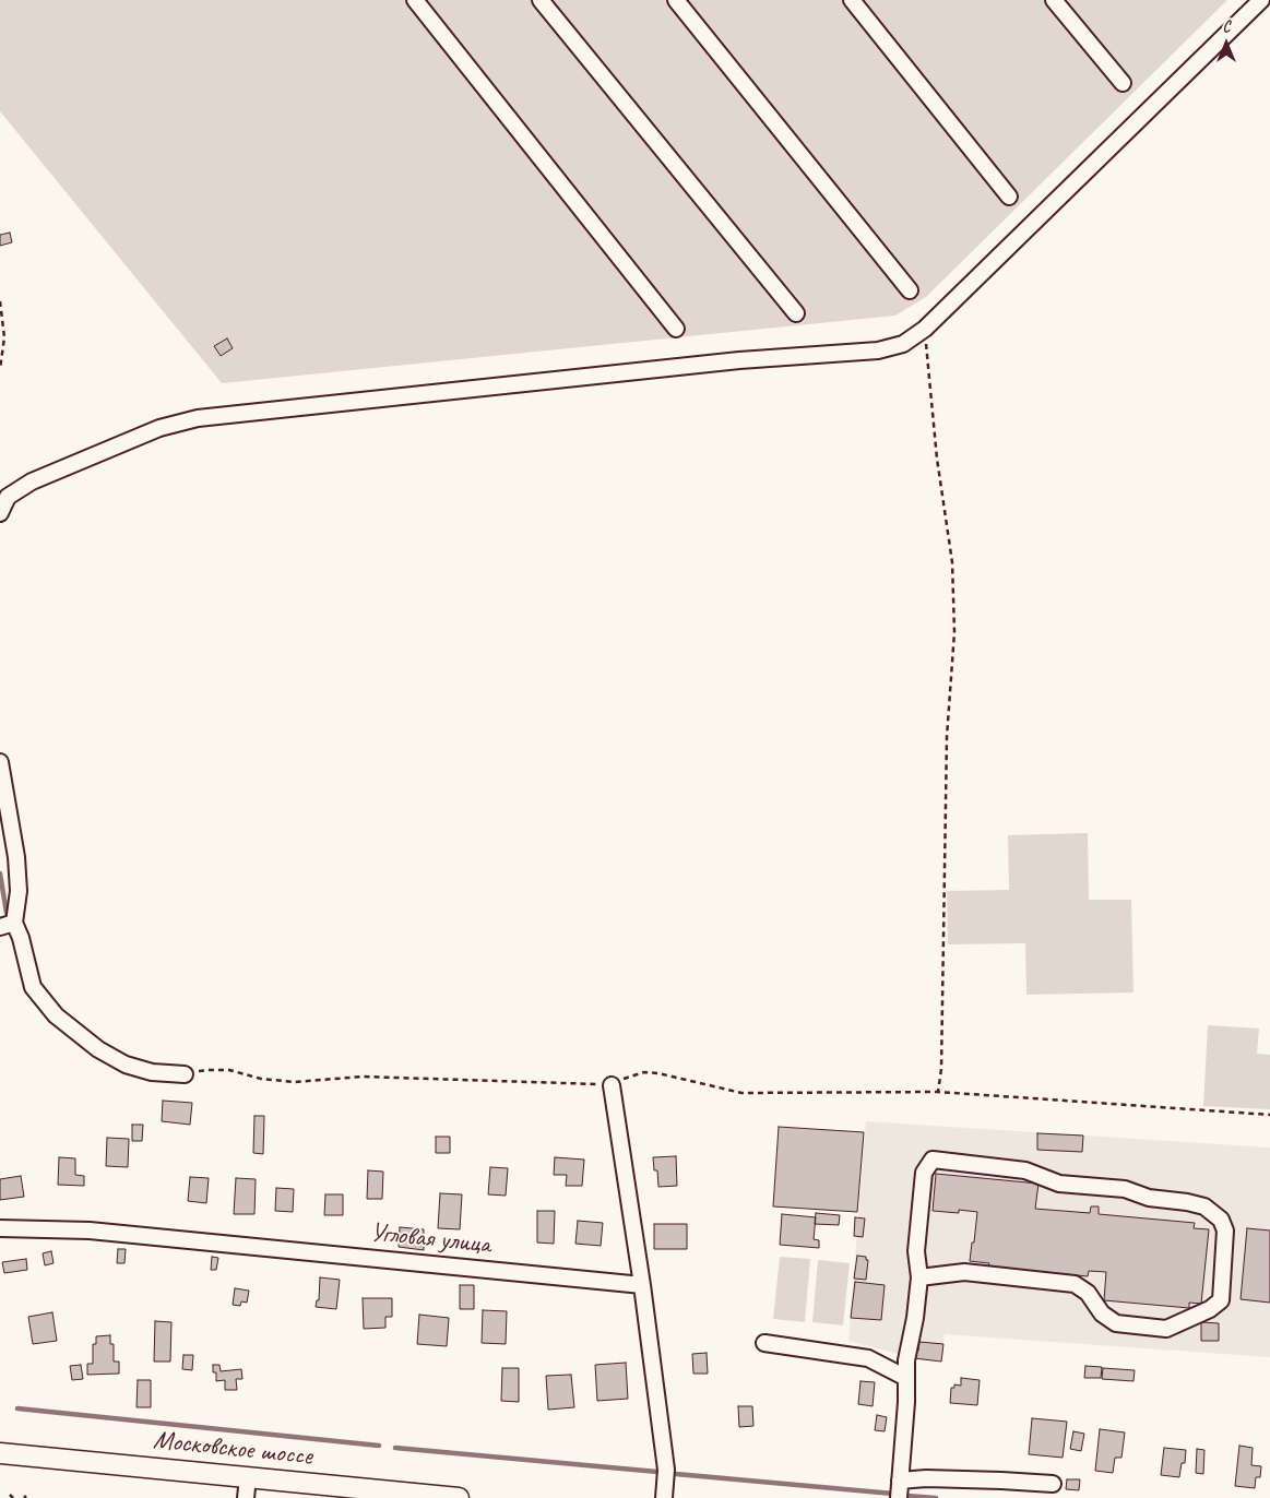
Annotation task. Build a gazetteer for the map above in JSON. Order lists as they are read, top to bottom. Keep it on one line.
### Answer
{"streets":{"main road":["Московское шоссе"],"street":["Угловая улица"]},"north":"top"}
